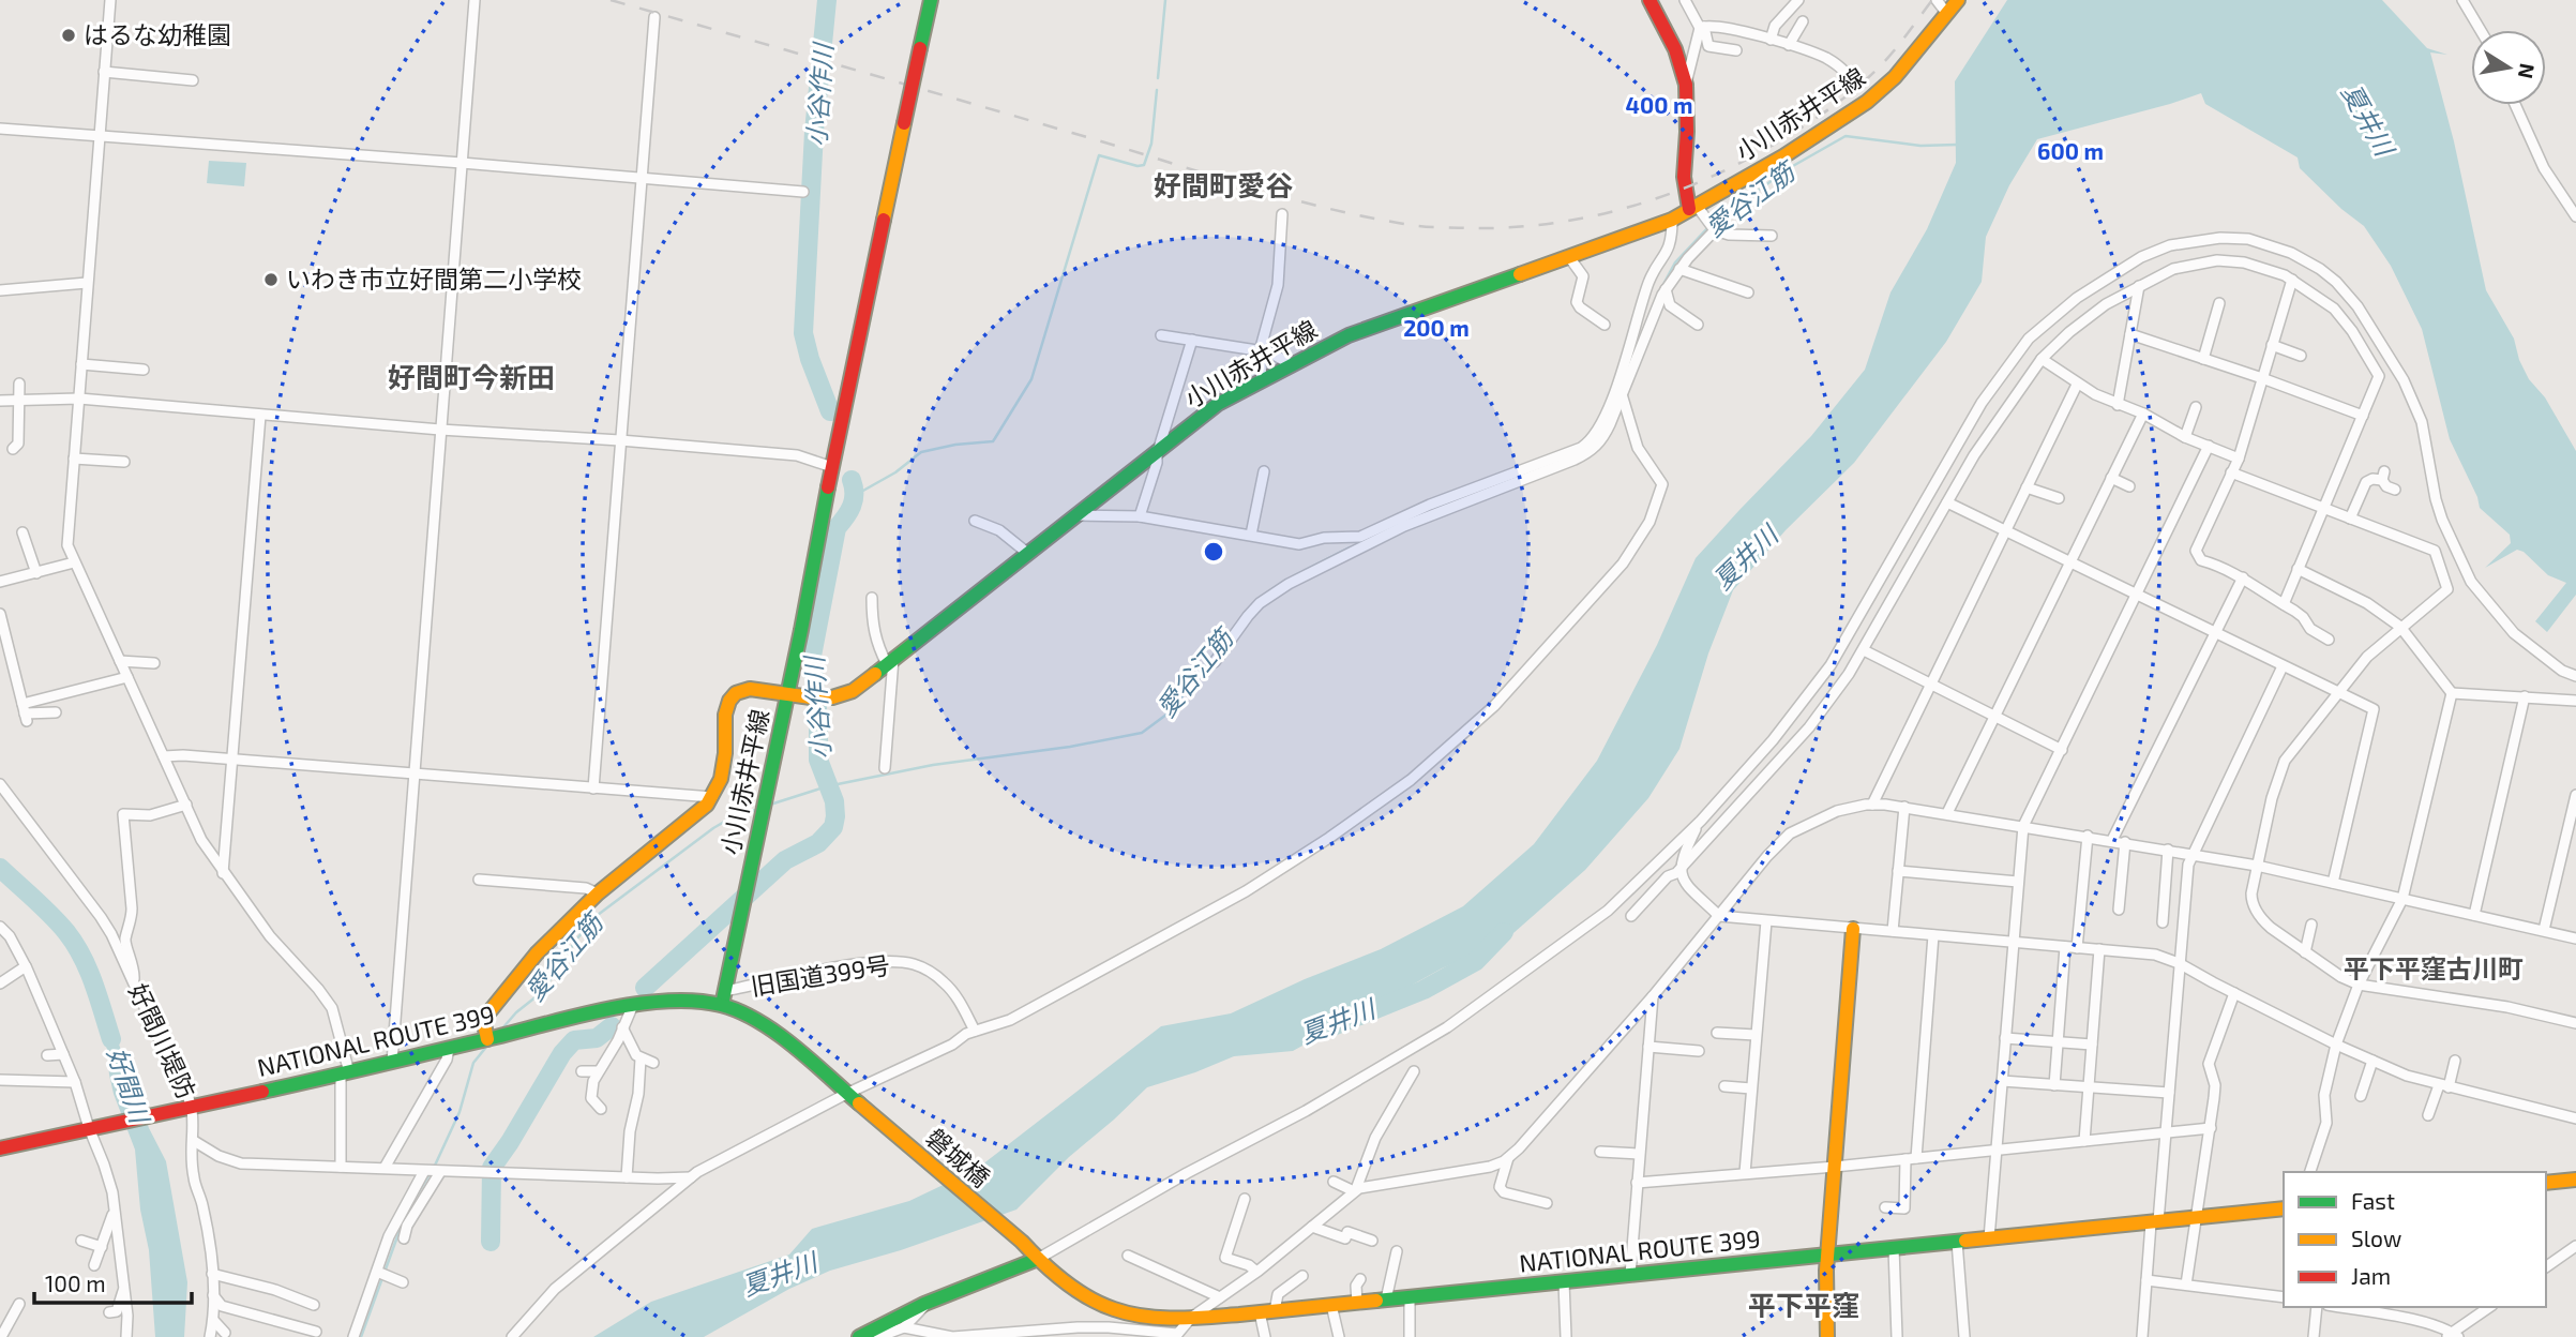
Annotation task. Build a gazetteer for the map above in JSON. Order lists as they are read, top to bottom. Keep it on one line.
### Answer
{"streets":{"main road":["小川赤井平線","NATIONAL ROUTE 399","磐城橋"],"street":["旧国道399号","好間川堤防"]},"crossings":[["小川赤井平線","旧国道399号"],["小川赤井平線","NATIONAL ROUTE 399"],["旧国道399号","NATIONAL ROUTE 399"],["好間川堤防","NATIONAL ROUTE 399"],["NATIONAL ROUTE 399","磐城橋"]],"districts":["好間町愛谷","好間町今新田","平下平窪古川町","平下平窪"],"water":["小谷作川","夏井川","愛谷江筋","好間川"],"places":["はるな幼稚園","いわき市立好間第二小学校"],"legend":["Fast","Slow","Jam"],"scale_bar":"100 m","north":"right","rings":["400 m","600 m","200 m"]}
